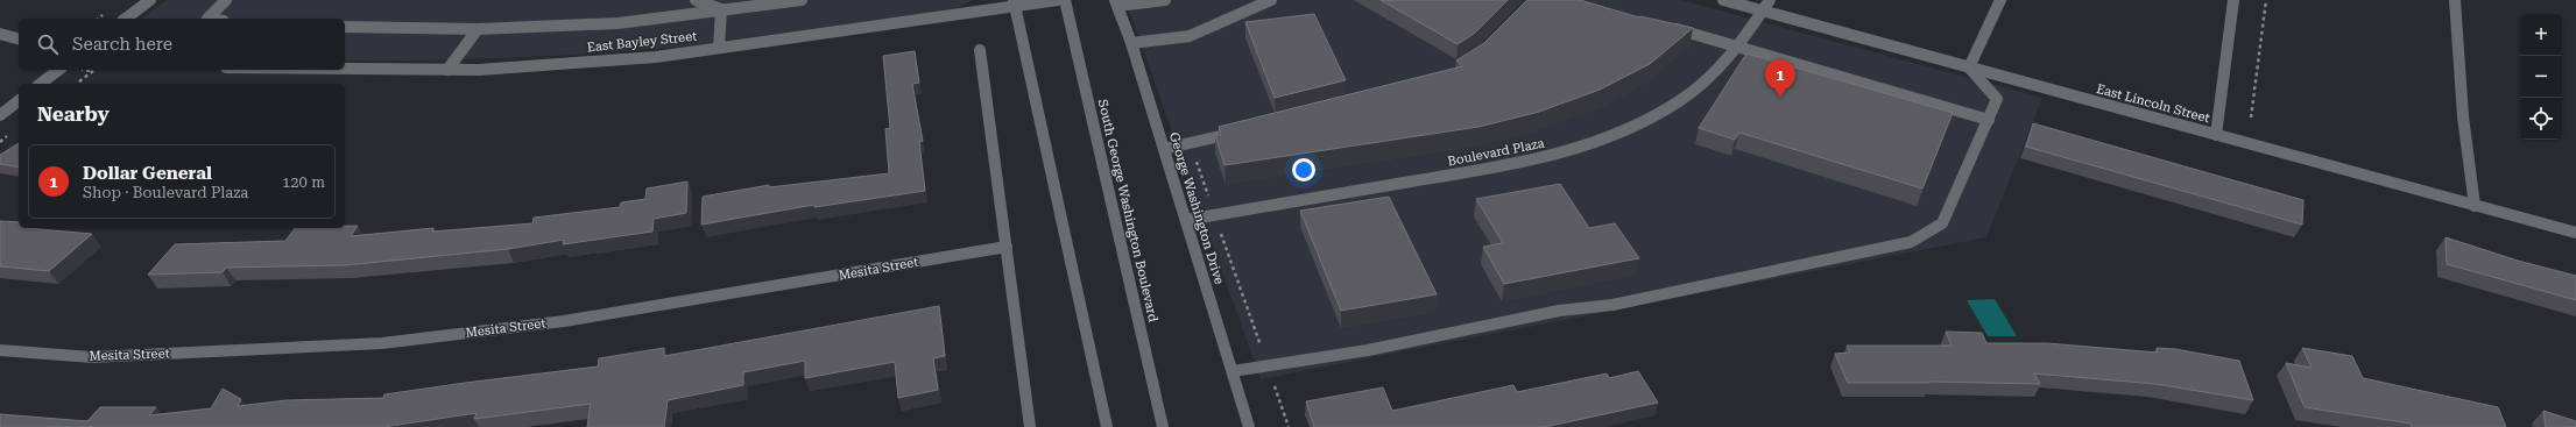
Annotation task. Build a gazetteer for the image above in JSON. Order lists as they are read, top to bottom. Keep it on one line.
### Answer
{"streets":{"street":["East Bayley Street","East Lincoln Street","Boulevard Plaza","George Washington Drive","South George Washington Boulevard","Mesita Street"]},"crossings":[["East Lincoln Street","Boulevard Plaza"],["Boulevard Plaza","George Washington Drive"]],"page":{"map_buttons":["+","−"],"search":"Search here","pins":"1","heading":"Nearby","list":[{"mark":"1","name":"Dollar General","note":"Shop · Boulevard Plaza","value":"120 m"}]}}
